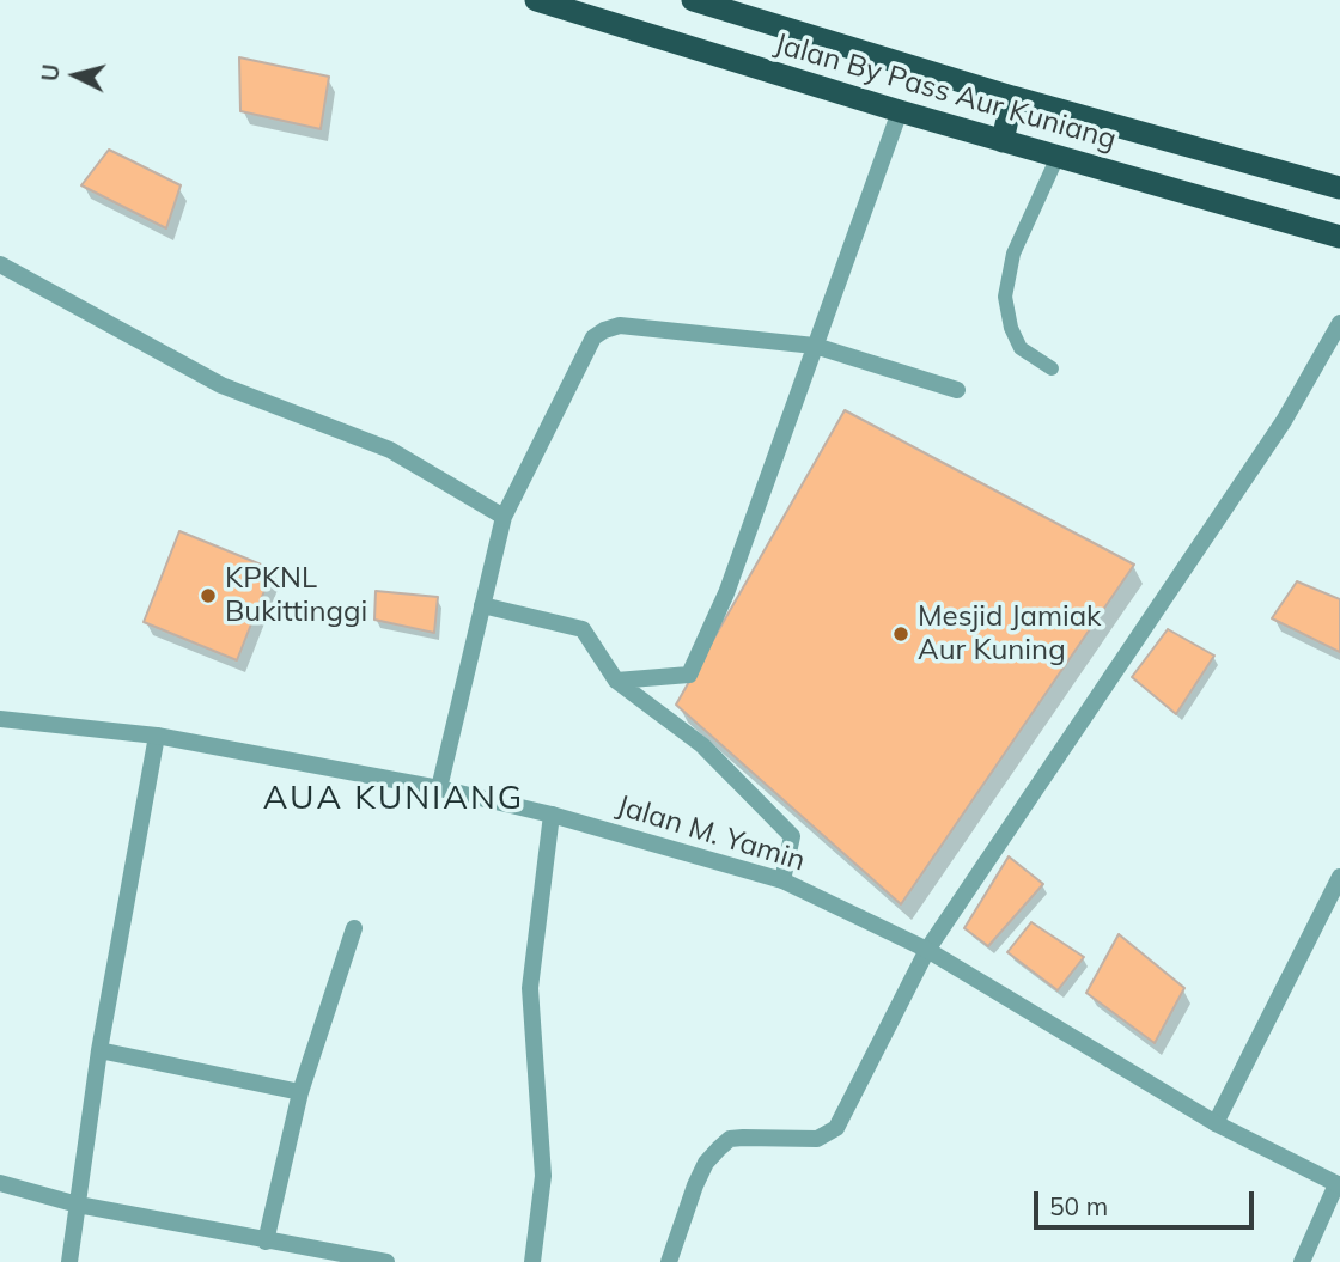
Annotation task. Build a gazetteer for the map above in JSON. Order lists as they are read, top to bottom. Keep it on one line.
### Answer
{"streets":{"highway":["Jalan By Pass Aur Kuniang"],"street":["Jalan M. Yamin"]},"districts":["AUA KUNIANG"],"places":["KPKNL Bukittinggi","Mesjid Jamiak Aur Kuning"],"scale_bar":"50 m","north":"left"}
